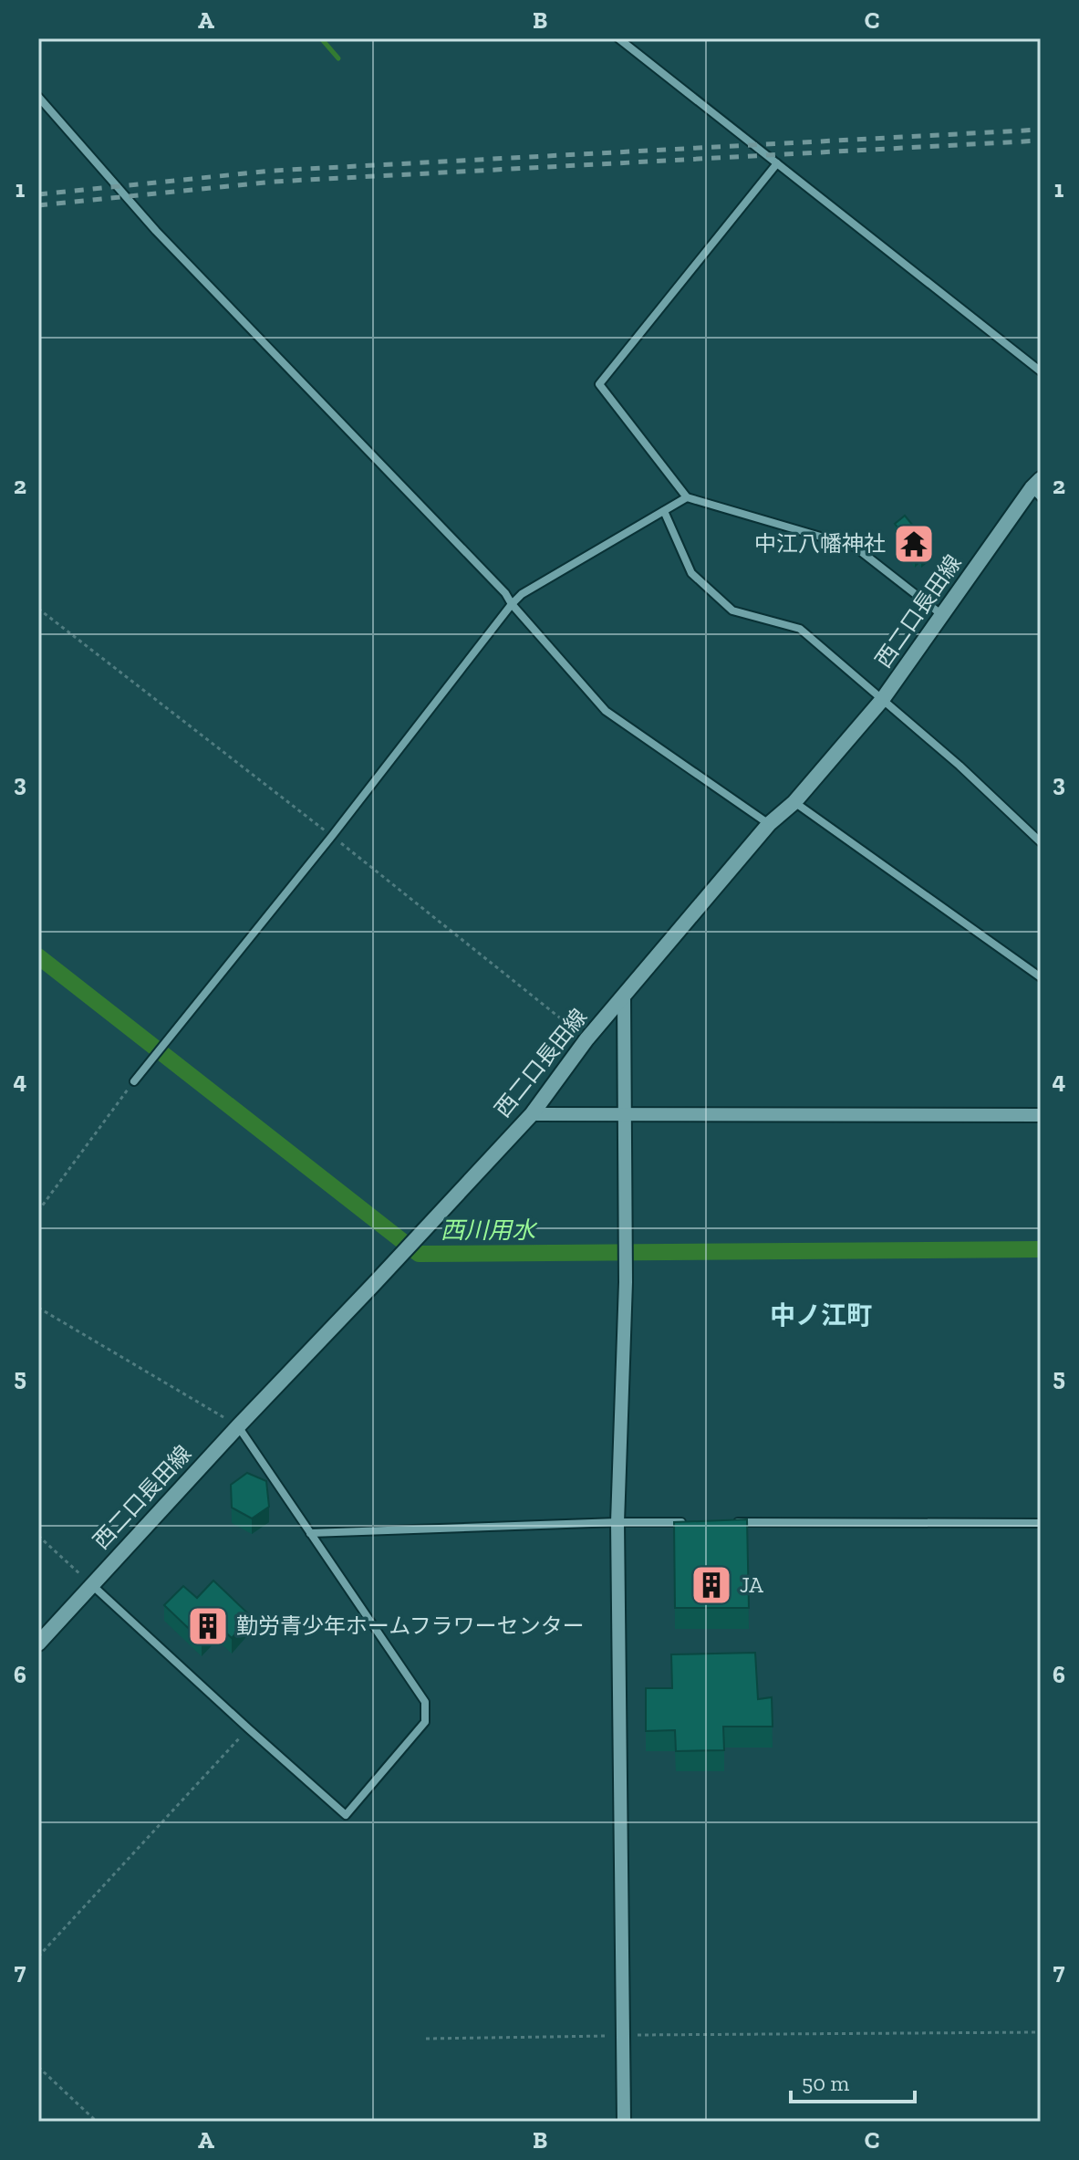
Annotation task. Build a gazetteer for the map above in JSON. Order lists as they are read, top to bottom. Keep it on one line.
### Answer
{"streets":{"main road":["西二口長田線"]},"districts":["中ノ江町"],"water":["西川用水"],"places":{"temple":["中江八幡神社"],"building":["JA","勤労青少年ホームフラワーセンター"]},"scale_bar":"50 m","grid":{"columns":["A","B","C"],"rows":["1","2","3","4","5","6","7"]}}
